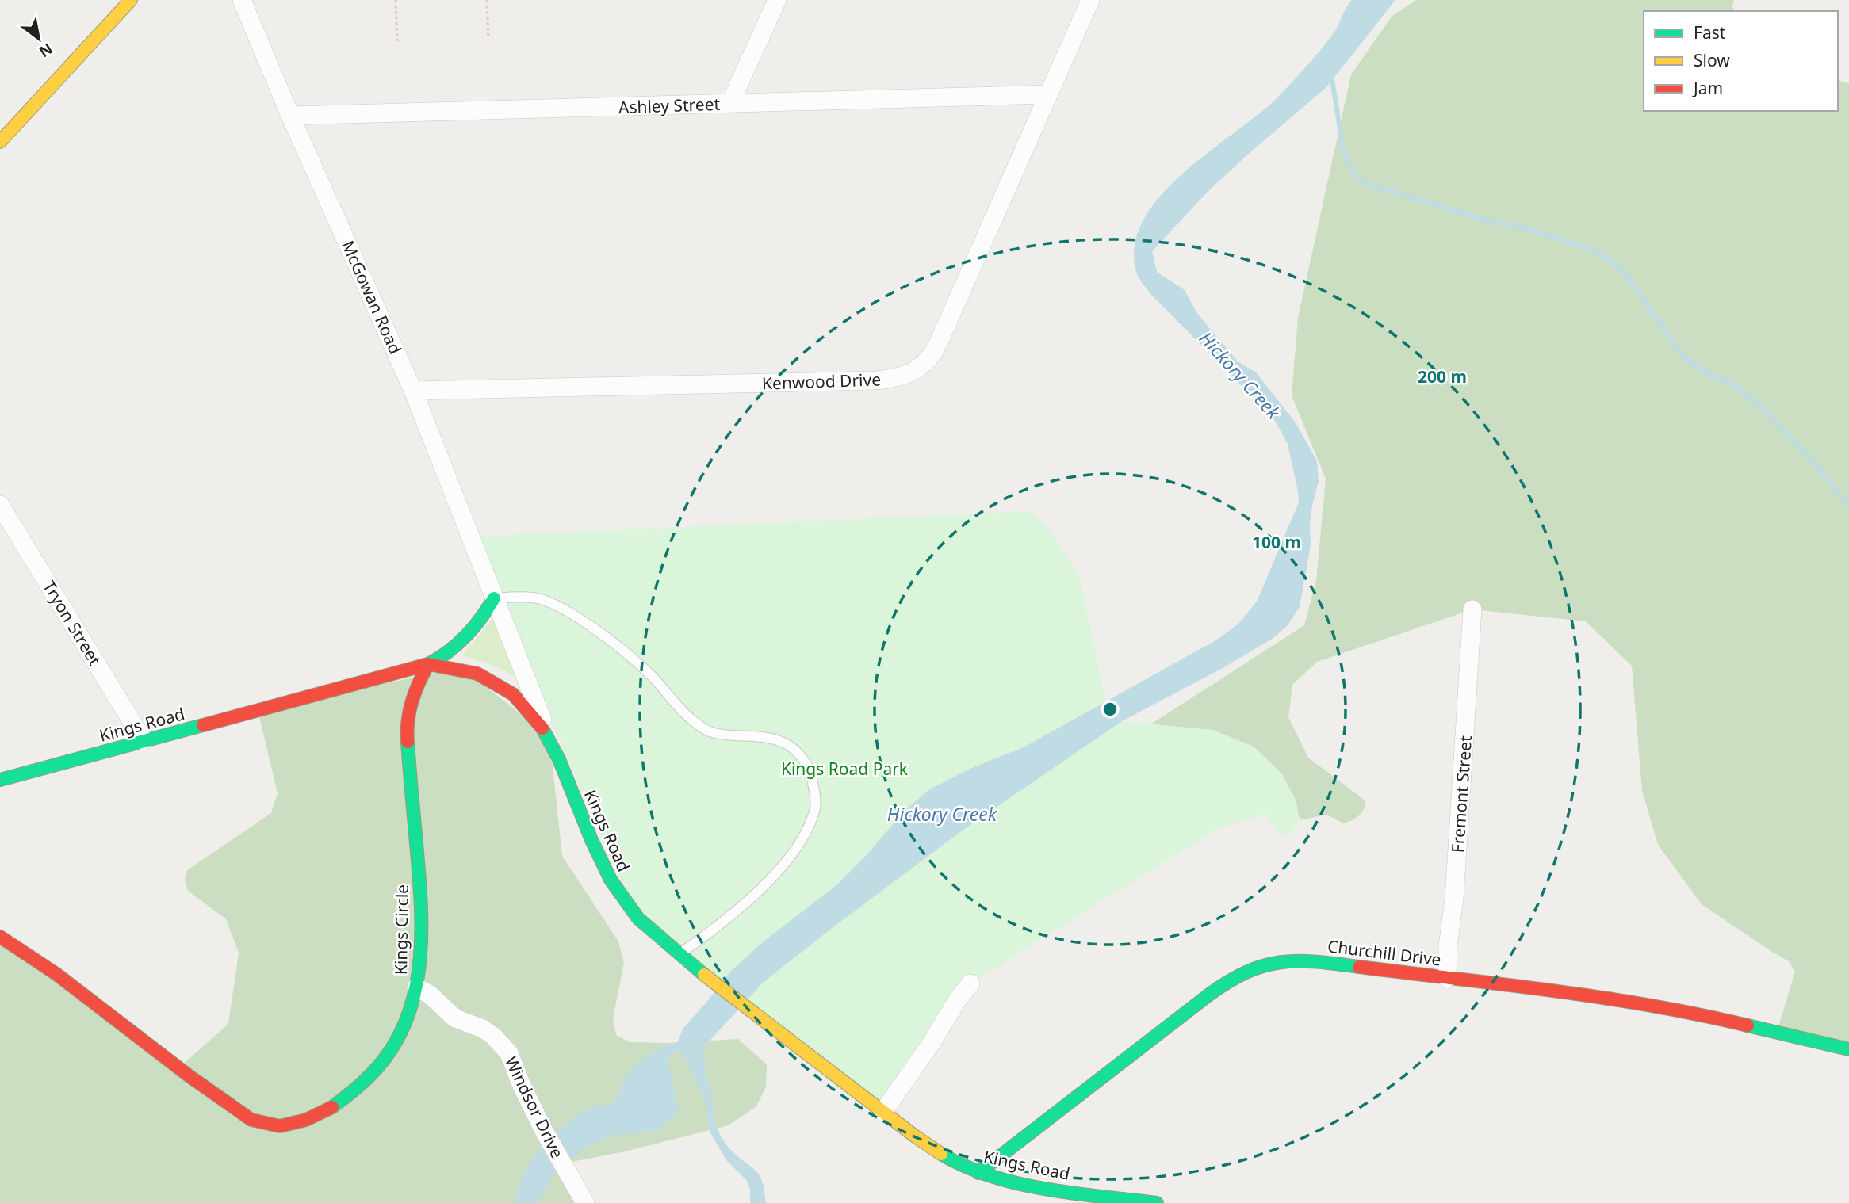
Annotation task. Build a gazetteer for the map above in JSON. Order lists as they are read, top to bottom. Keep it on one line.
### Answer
{"streets":{"street":["Ashley Street","McGowan Road","Kenwood Drive","Tryon Street","Kings Road","Fremont Street","Kings Circle","Churchill Drive","Windsor Drive"]},"crossings":[["Ashley Street","McGowan Road"],["Ashley Street","Kenwood Drive"],["McGowan Road","Kenwood Drive"],["McGowan Road","Kings Road"],["Tryon Street","Kings Road"],["Kings Road","Kings Circle"],["Kings Road","Churchill Drive"],["Fremont Street","Churchill Drive"],["Kings Circle","Windsor Drive"]],"water":["Hickory Creek"],"parks":["Kings Road Park"],"legend":["Fast","Slow","Jam"],"north":"bottom right","rings":["200 m","100 m"]}
